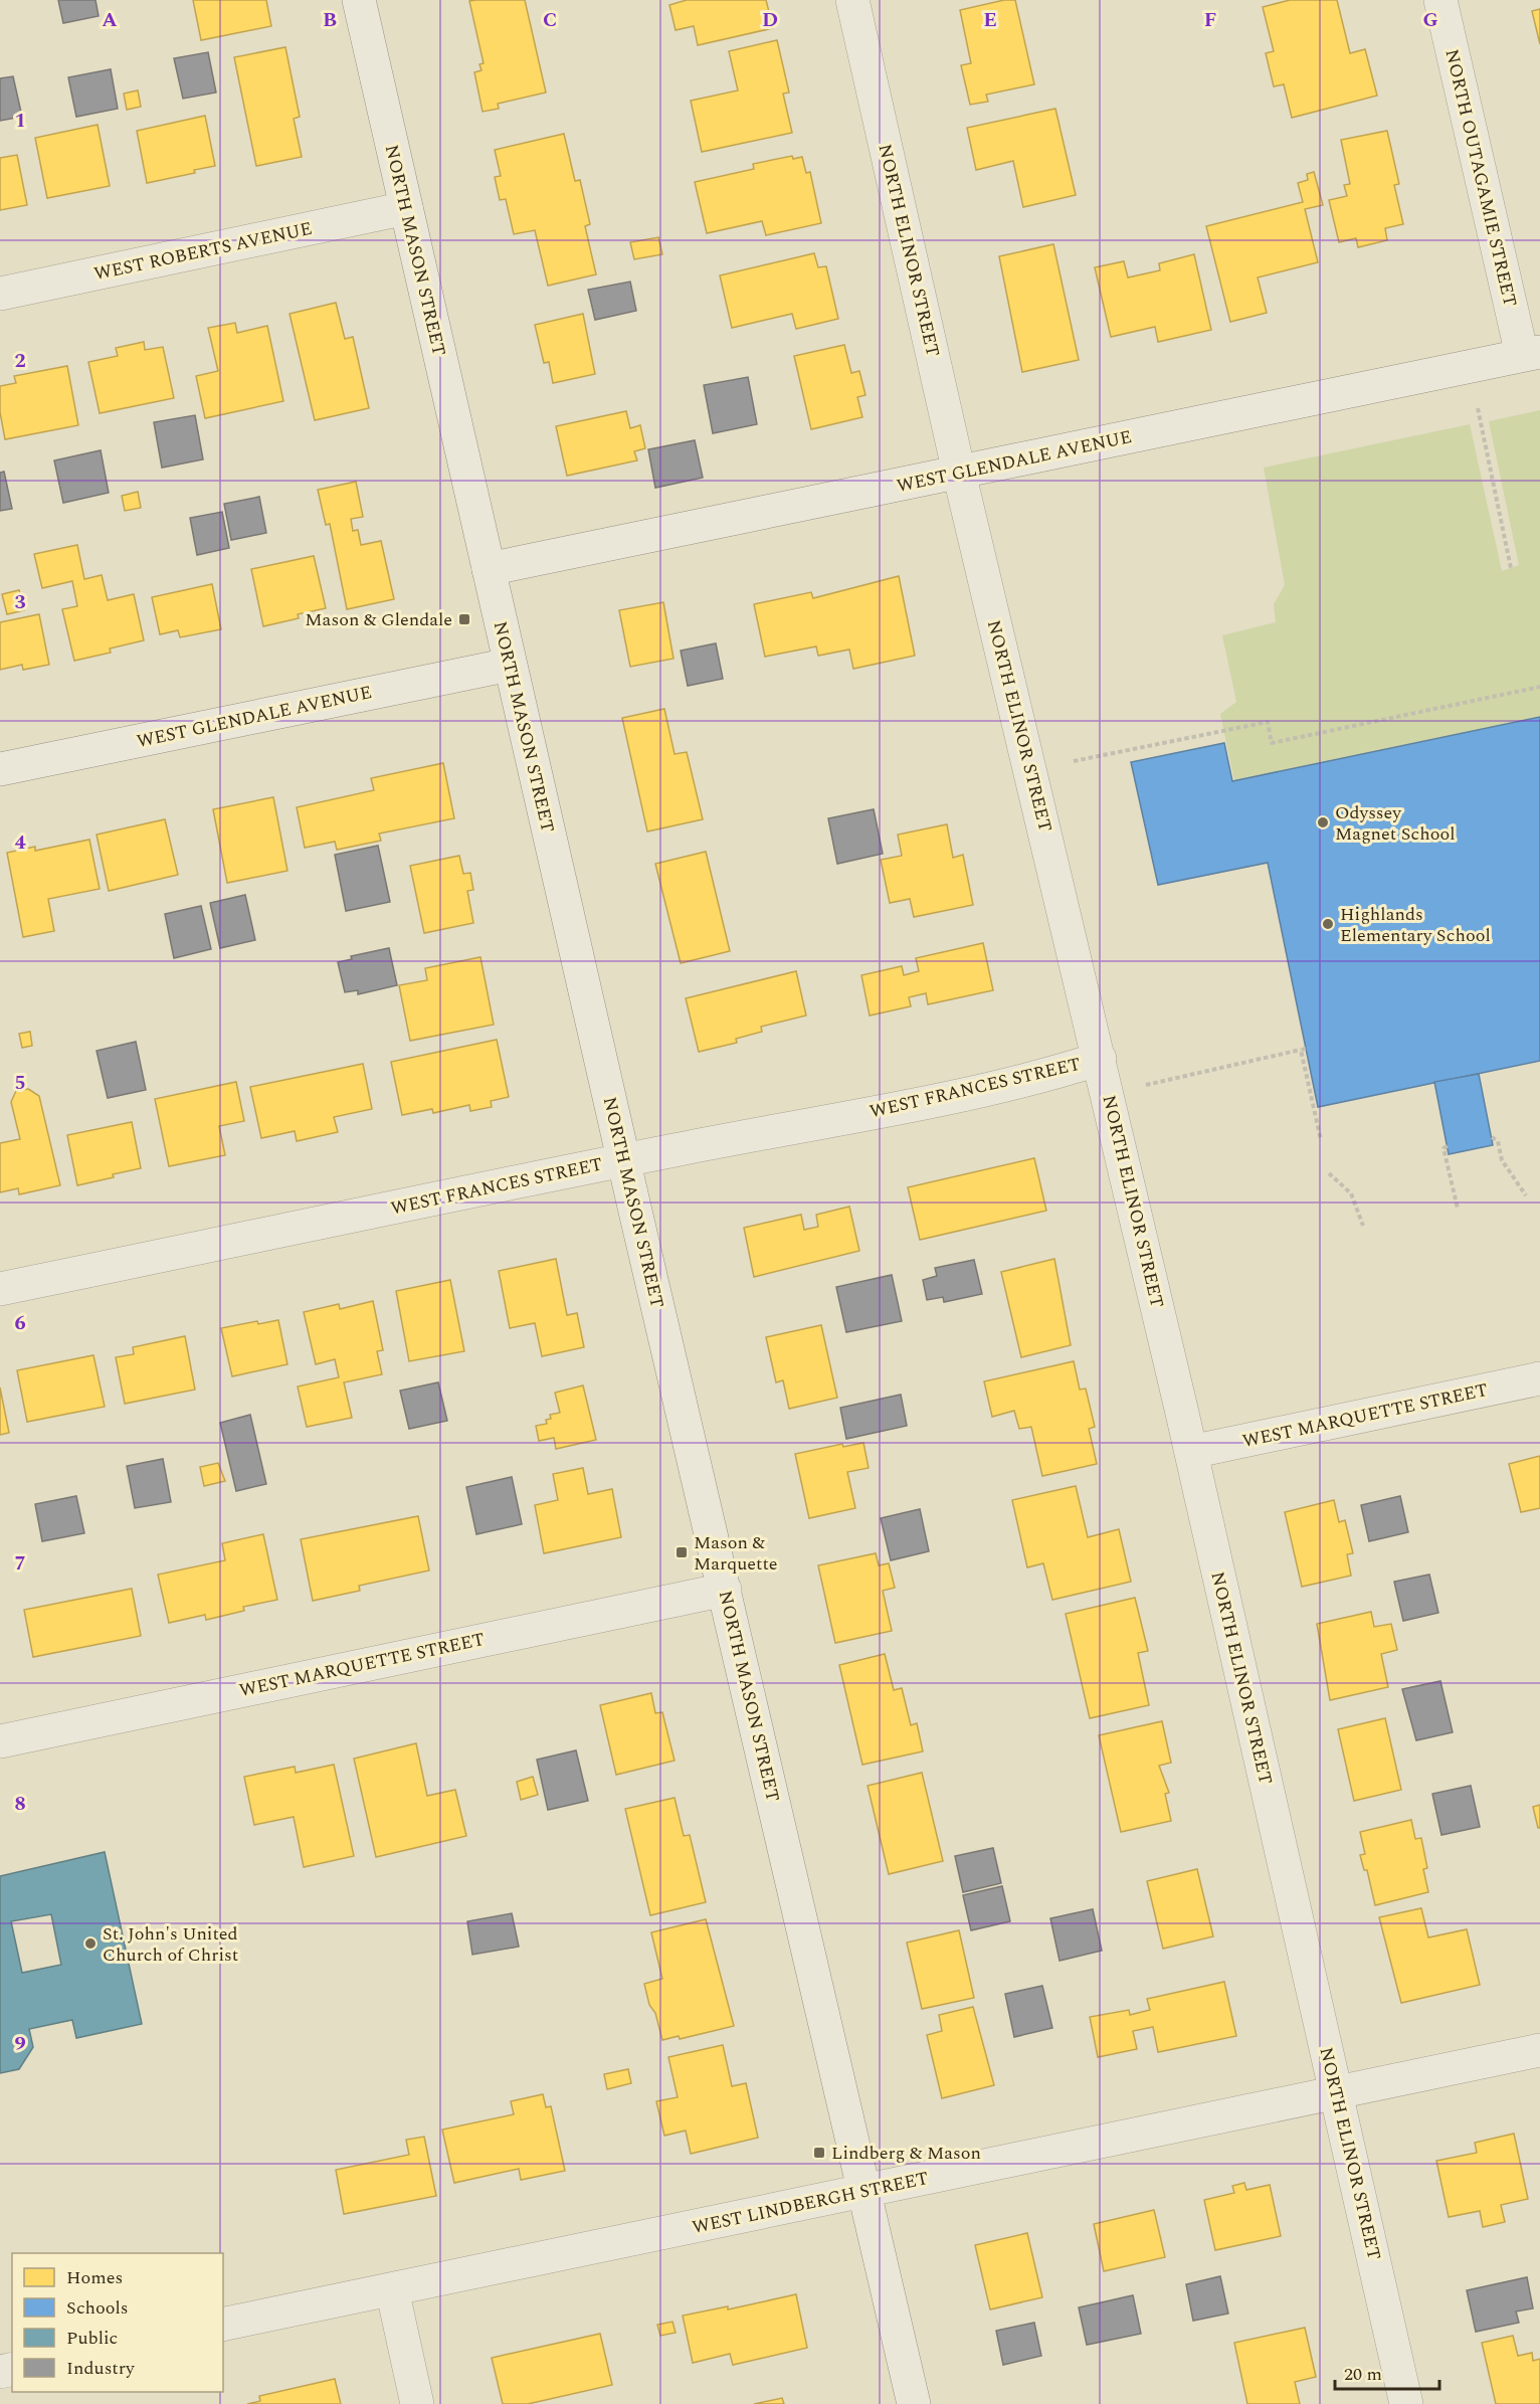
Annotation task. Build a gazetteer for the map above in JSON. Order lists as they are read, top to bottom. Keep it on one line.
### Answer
{"streets":{"street":["NORTH OUTAGAMIE STREET","NORTH MASON STREET","NORTH ELINOR STREET","WEST ROBERTS AVENUE","WEST GLENDALE AVENUE","WEST FRANCES STREET","WEST MARQUETTE STREET","WEST LINDBERGH STREET"]},"crossings":[["NORTH OUTAGAMIE STREET","WEST GLENDALE AVENUE"],["NORTH MASON STREET","WEST ROBERTS AVENUE"],["NORTH MASON STREET","WEST GLENDALE AVENUE"],["NORTH MASON STREET","WEST FRANCES STREET"],["NORTH MASON STREET","WEST MARQUETTE STREET"],["NORTH MASON STREET","WEST LINDBERGH STREET"],["NORTH ELINOR STREET","WEST GLENDALE AVENUE"],["NORTH ELINOR STREET","WEST FRANCES STREET"],["NORTH ELINOR STREET","WEST MARQUETTE STREET"],["NORTH ELINOR STREET","WEST LINDBERGH STREET"]],"places":{"transit":["Mason & Glendale","Mason & Marquette","Lindberg & Mason"],"other":["Odyssey Magnet School","Highlands Elementary School","St. John's United Church of Christ"]},"legend":["Homes","Schools","Public","Industry"],"scale_bar":"20 m","grid":{"columns":["A","B","C","D","E","F","G"],"rows":["1","2","3","4","5","6","7","8","9"]}}
